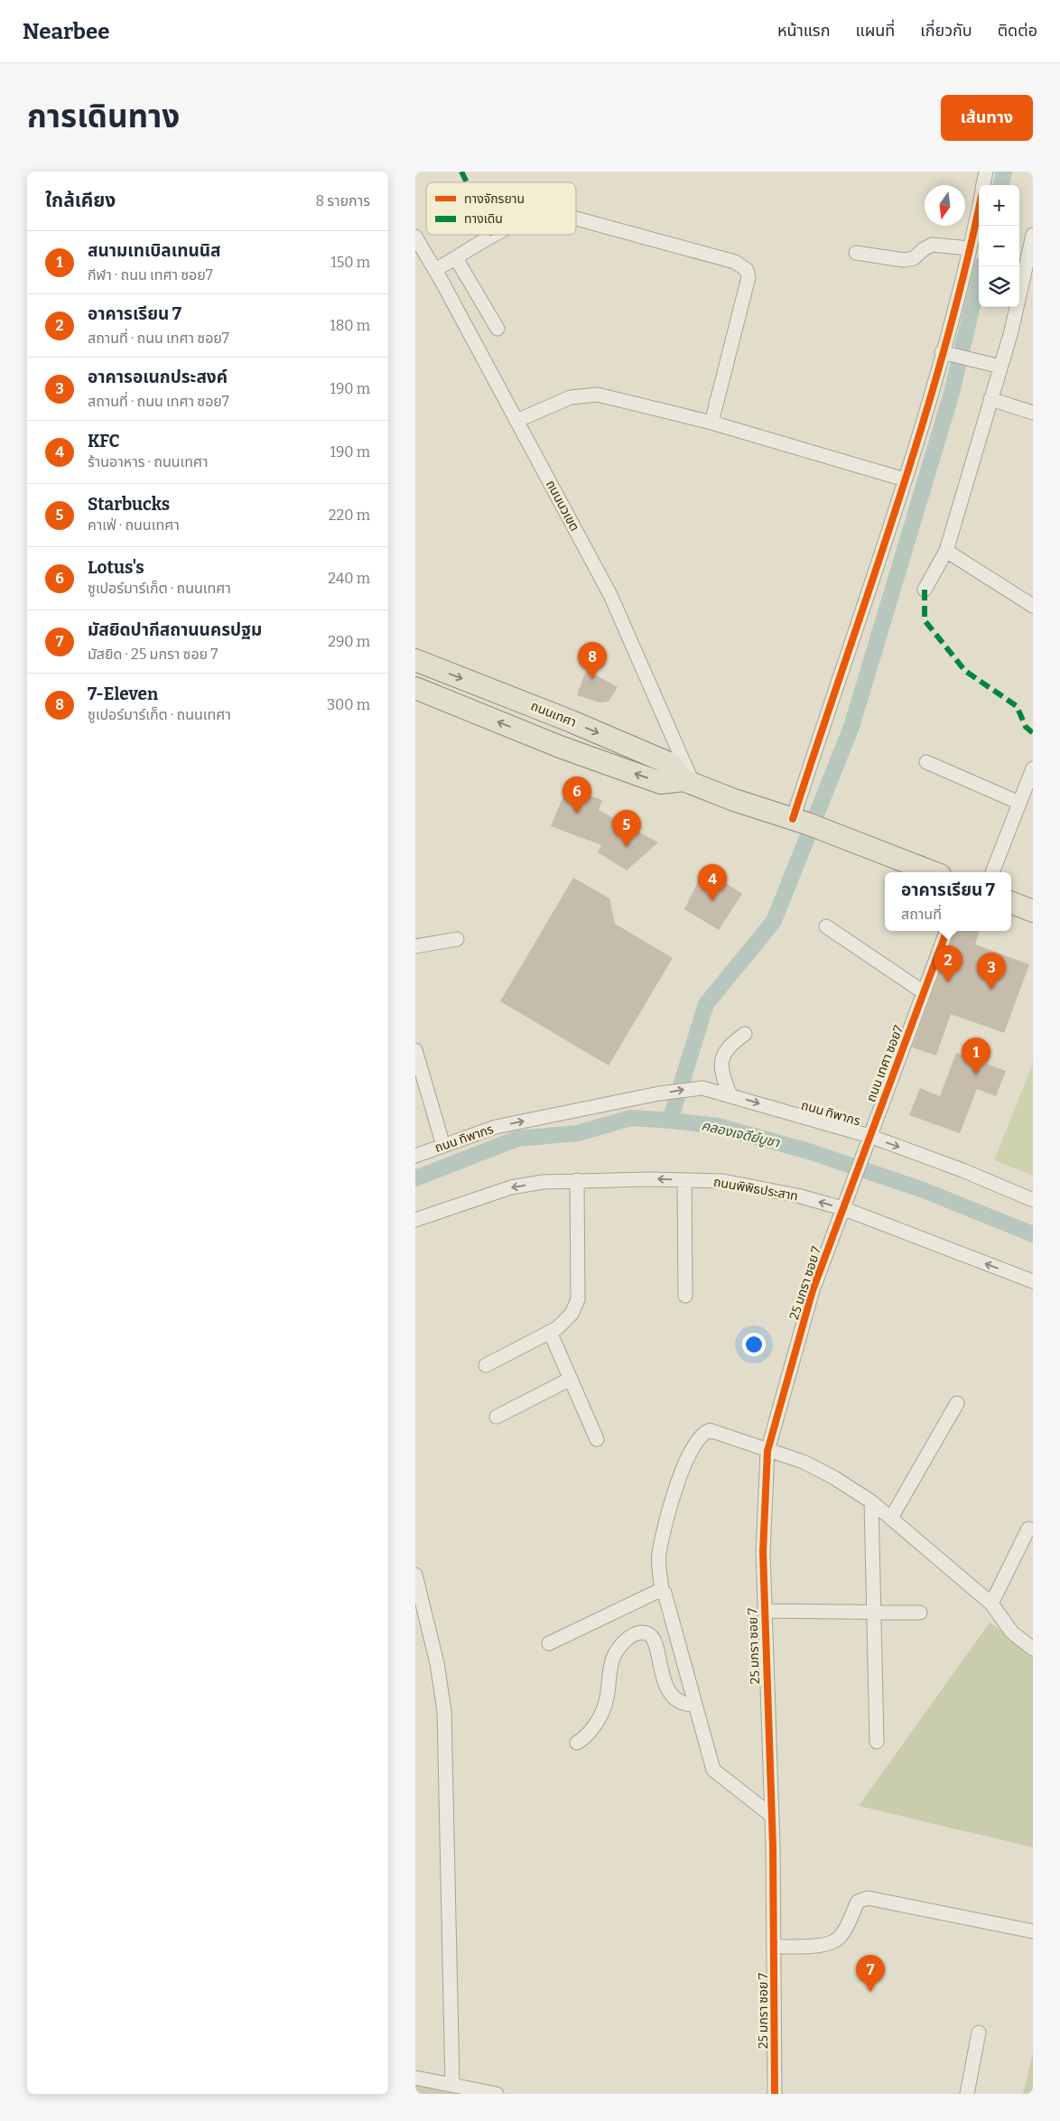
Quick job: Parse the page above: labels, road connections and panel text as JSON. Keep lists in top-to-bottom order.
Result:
{
  "streets": {
    "main road": ["ถนนเทศา"],
    "street": [
      "ถนนนวเขต",
      "ถนน เทศา ซอย7",
      "ถนน ทิพากร",
      "ถนนพิพิธประสาท",
      "25 มกรา ซอย 7"
    ]
  },
  "crossings": [
    ["ถนนนวเขต", "ถนนเทศา"],
    ["ถนน เทศา ซอย7", "ถนน ทิพากร"],
    ["ถนน เทศา ซอย7", "ถนนพิพิธประสาท"],
    ["ถนน เทศา ซอย7", "25 มกรา ซอย 7"],
    ["ถนนพิพิธประสาท", "25 มกรา ซอย 7"]
  ],
  "one_way": ["ถนน ทิพากร", "ถนนพิพิธประสาท"],
  "water": ["คลองเจดีย์บูชา"],
  "legend": ["ทางจักรยาน", "ทางเดิน"],
  "north": "bottom",
  "page": {
    "header": "Nearbee",
    "nav": [
      "หน้าแรก",
      "แผนที่",
      "เกี่ยวกับ",
      "ติดต่อ"
    ],
    "title": "การเดินทาง",
    "buttons": "เส้นทาง",
    "heading": ["ใกล้เคียง", "8 รายการ"],
    "map_buttons": ["+", "−"],
    "list": [
      {
        "mark": "1",
        "name": "สนามเทเบิลเทนนิส",
        "note": "กีฬา · ถนน เทศา ซอย7",
        "value": "150 m"
      },
      {
        "mark": "2",
        "name": "อาคารเรียน 7",
        "note": "สถานที่ · ถนน เทศา ซอย7",
        "value": "180 m"
      },
      {
        "mark": "3",
        "name": "อาคารอเนกประสงค์",
        "note": "สถานที่ · ถนน เทศา ซอย7",
        "value": "190 m"
      },
      {
        "mark": "4",
        "name": "KFC",
        "note": "ร้านอาหาร · ถนนเทศา",
        "value": "190 m"
      },
      {
        "mark": "5",
        "name": "Starbucks",
        "note": "คาเฟ่ · ถนนเทศา",
        "value": "220 m"
      },
      {
        "mark": "6",
        "name": "Lotus's",
        "note": "ซูเปอร์มาร์เก็ต · ถนนเทศา",
        "value": "240 m"
      },
      {
        "mark": "7",
        "name": "มัสยิดปากีสถานนครปฐม",
        "note": "มัสยิด · 25 มกรา ซอย 7",
        "value": "290 m"
      },
      {
        "mark": "8",
        "name": "7-Eleven",
        "note": "ซูเปอร์มาร์เก็ต · ถนนเทศา",
        "value": "300 m"
      }
    ],
    "pins": [
      "8",
      "6",
      "5",
      "4",
      "2",
      "3",
      "1",
      "7"
    ],
    "popup": ["อาคารเรียน 7", "สถานที่"]
  }
}
